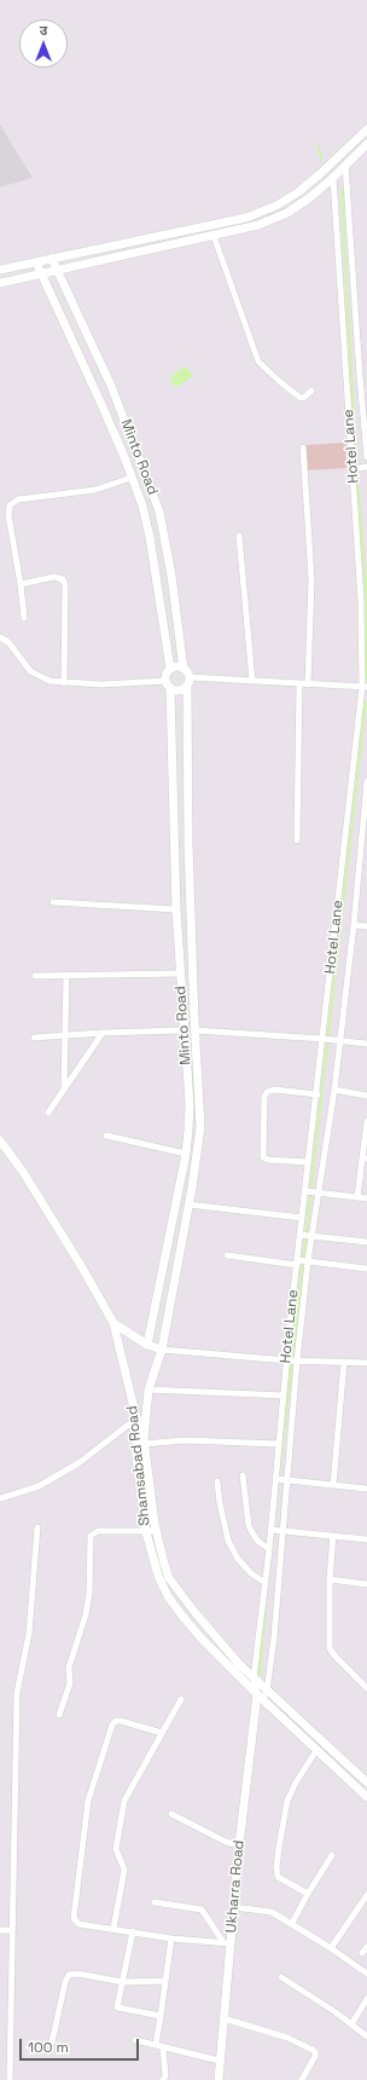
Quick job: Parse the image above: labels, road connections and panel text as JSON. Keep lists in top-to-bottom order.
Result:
{
  "streets": {
    "street": [
      "Hotel Lane",
      "Minto Road",
      "Shamsabad Road",
      "Ukharra Road"
    ]
  },
  "crossings": [
    ["Hotel Lane", "Shamsabad Road"],
    ["Minto Road", "Shamsabad Road"],
    ["Shamsabad Road", "Ukharra Road"]
  ],
  "scale_bar": "100 m",
  "north": "top"
}
